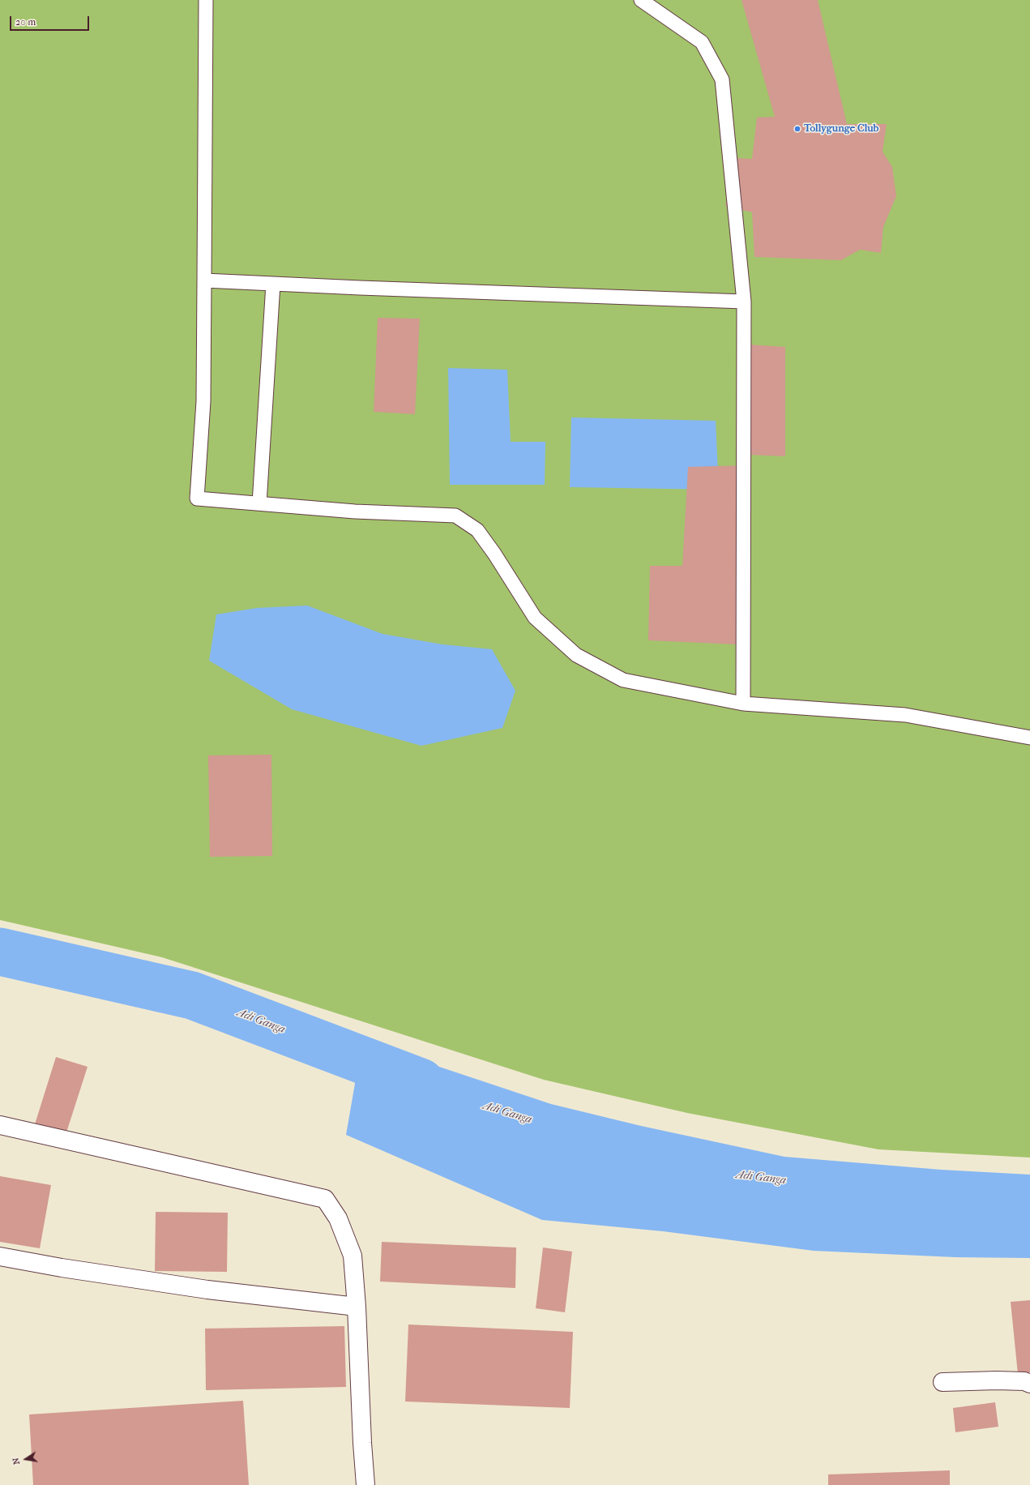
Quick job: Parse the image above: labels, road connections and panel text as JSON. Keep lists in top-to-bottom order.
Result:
{
  "water": ["Adi Ganga"],
  "places": ["Tollygunge Club"],
  "scale_bar": "20 m",
  "north": "left"
}
